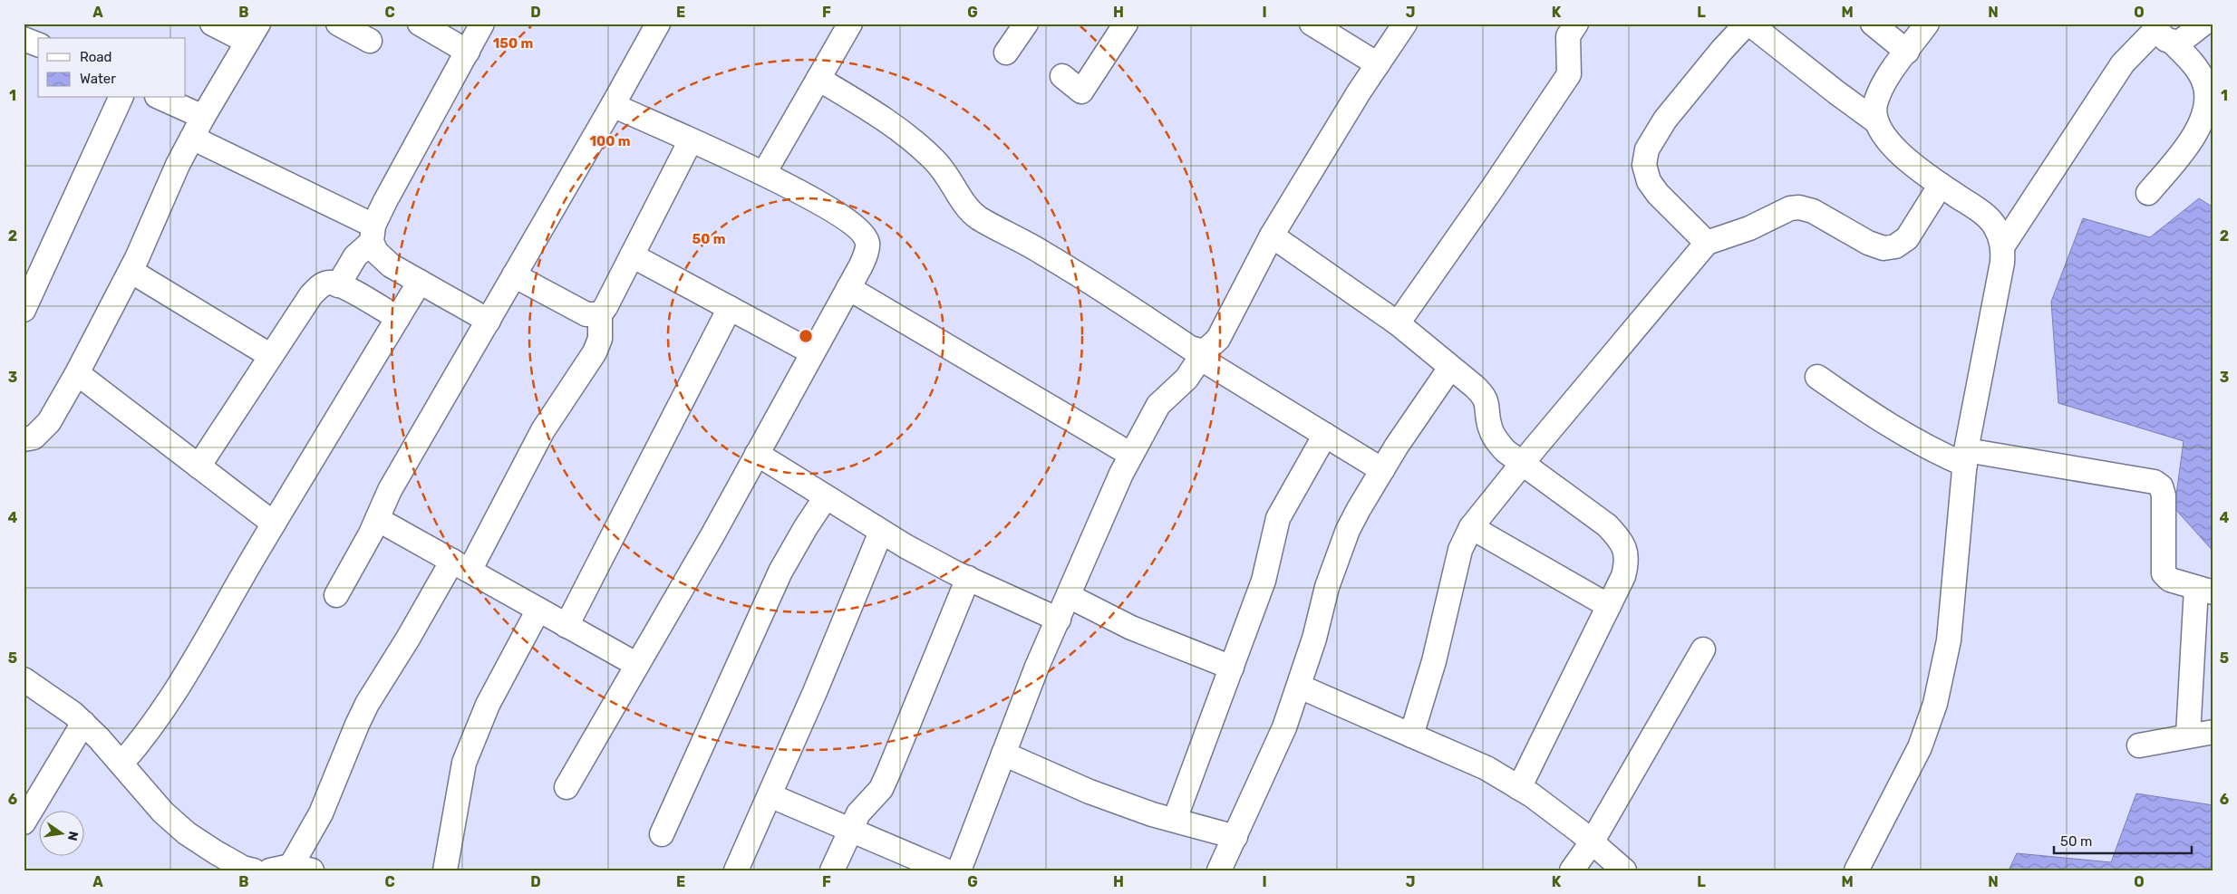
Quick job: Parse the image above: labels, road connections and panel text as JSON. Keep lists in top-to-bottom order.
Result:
{
  "legend": ["Road", "Water"],
  "scale_bar": "50 m",
  "north": "right",
  "grid": {
    "columns": [
      "A",
      "B",
      "C",
      "D",
      "E",
      "F",
      "G",
      "H",
      "I",
      "J",
      "K",
      "L",
      "M",
      "N",
      "O"
    ],
    "rows": [
      "1",
      "2",
      "3",
      "4",
      "5",
      "6"
    ]
  },
  "rings": ["150 m", "100 m", "50 m"]
}
